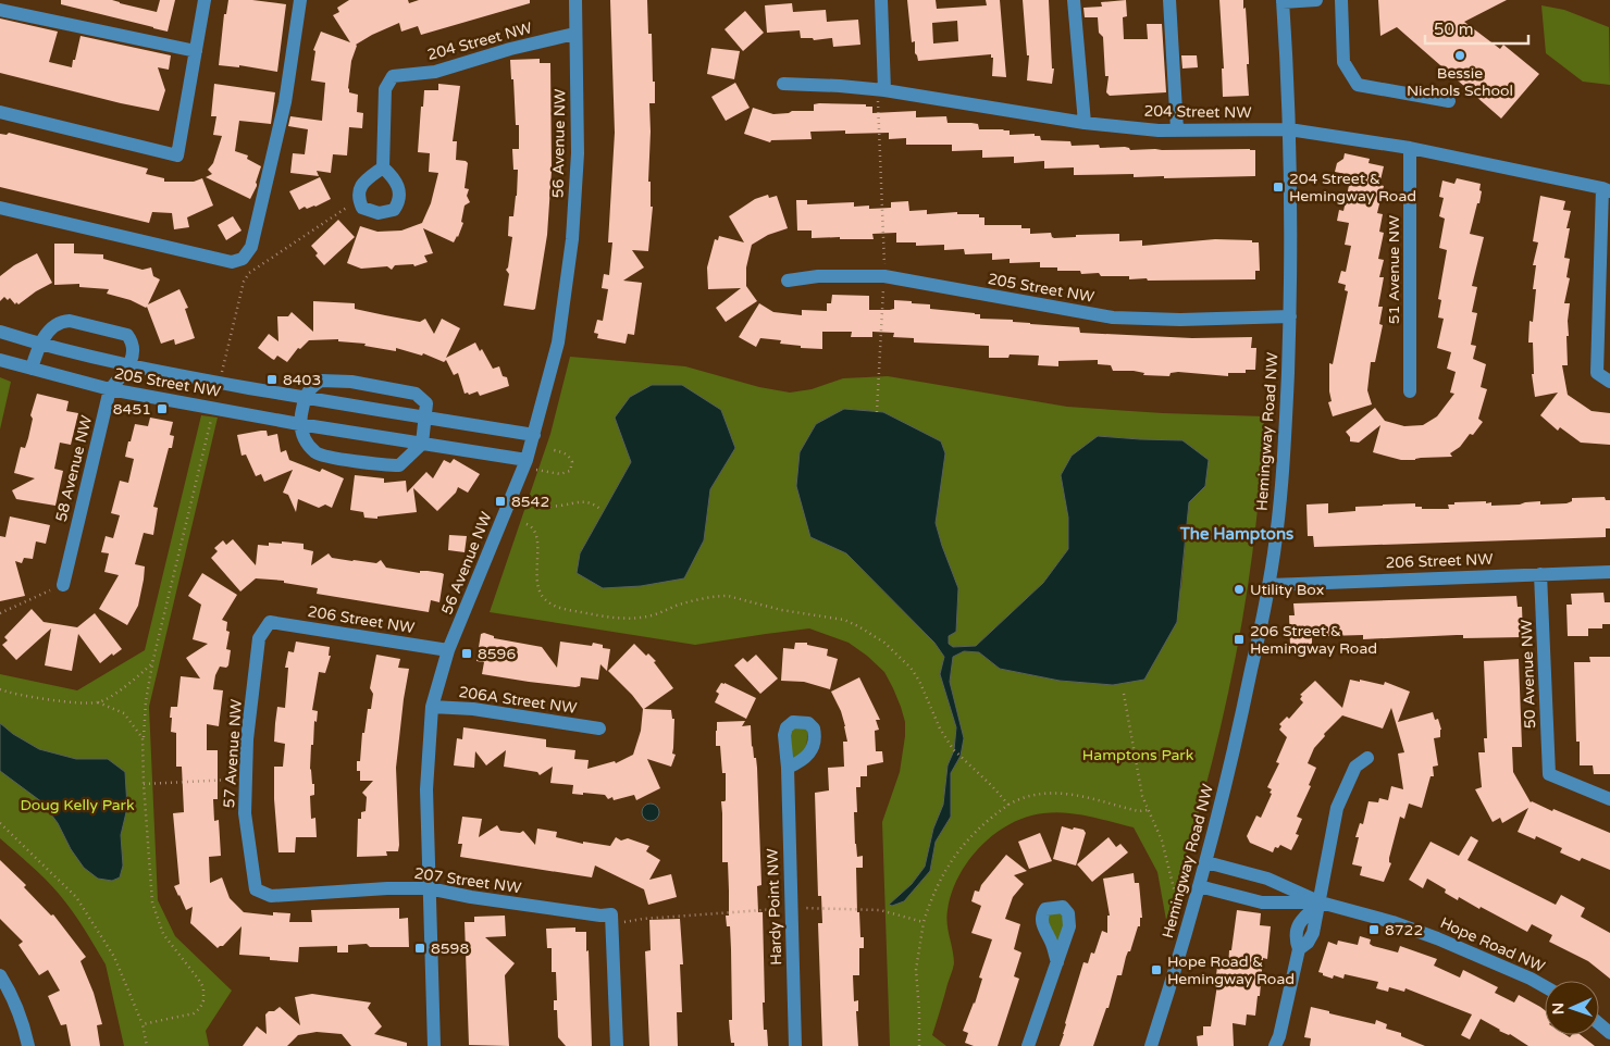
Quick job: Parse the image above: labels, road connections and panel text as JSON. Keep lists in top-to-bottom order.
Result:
{
  "streets": {
    "street": [
      "204 Street NW",
      "56 Avenue NW",
      "51 Avenue NW",
      "205 Street NW",
      "Hemingway Road NW",
      "58 Avenue NW",
      "206 Street NW",
      "50 Avenue NW",
      "206A Street NW",
      "57 Avenue NW",
      "207 Street NW",
      "Hardy Point NW",
      "Hope Road NW"
    ]
  },
  "crossings": [
    ["204 Street NW", "56 Avenue NW"],
    ["204 Street NW", "51 Avenue NW"],
    ["204 Street NW", "Hemingway Road NW"],
    ["56 Avenue NW", "205 Street NW"],
    ["56 Avenue NW", "206 Street NW"],
    ["56 Avenue NW", "206A Street NW"],
    ["56 Avenue NW", "207 Street NW"],
    ["205 Street NW", "Hemingway Road NW"],
    ["205 Street NW", "58 Avenue NW"],
    ["Hemingway Road NW", "206 Street NW"],
    ["Hemingway Road NW", "Hope Road NW"],
    ["206 Street NW", "50 Avenue NW"],
    ["206 Street NW", "57 Avenue NW"],
    ["57 Avenue NW", "207 Street NW"]
  ],
  "districts": ["The Hamptons"],
  "parks": ["Hamptons Park", "Doug Kelly Park"],
  "places": {
    "other": ["Bessie Nichols School", "Utility Box"],
    "transit": [
      "204 Street & Hemingway Road",
      "8403",
      "8451",
      "8542",
      "206 Street & Hemingway Road",
      "8596",
      "8722",
      "8598",
      "Hope Road & Hemingway Road"
    ]
  },
  "scale_bar": "50 m",
  "north": "left"
}
